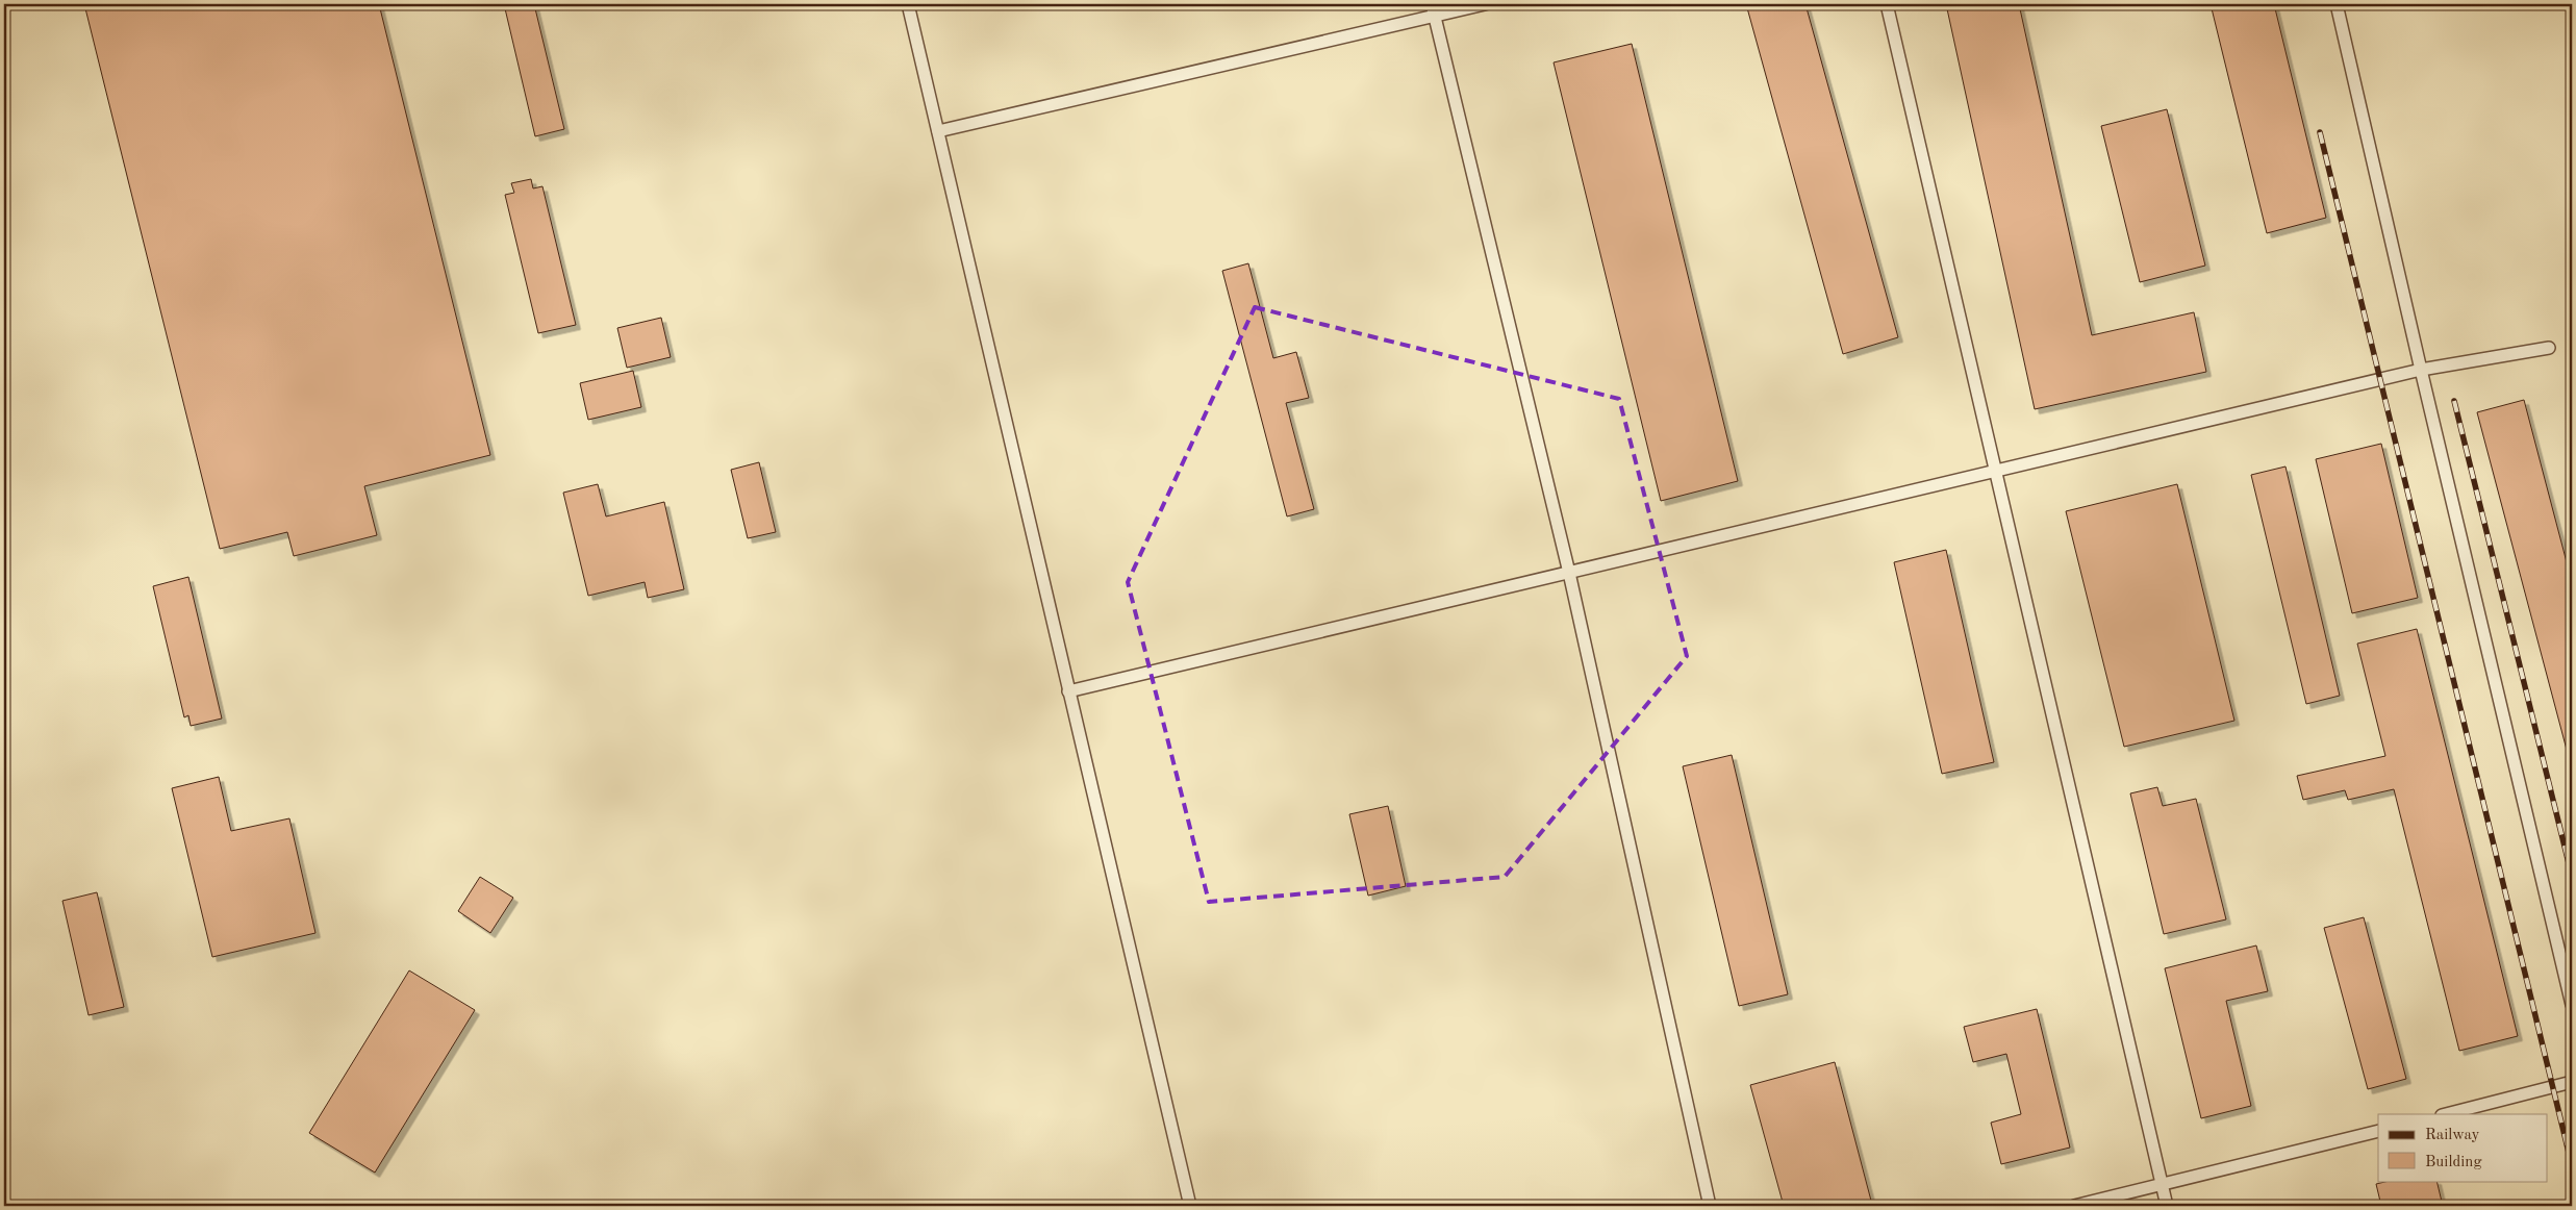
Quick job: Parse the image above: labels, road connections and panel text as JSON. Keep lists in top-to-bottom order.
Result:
{
  "legend": ["Railway", "Building"]
}
